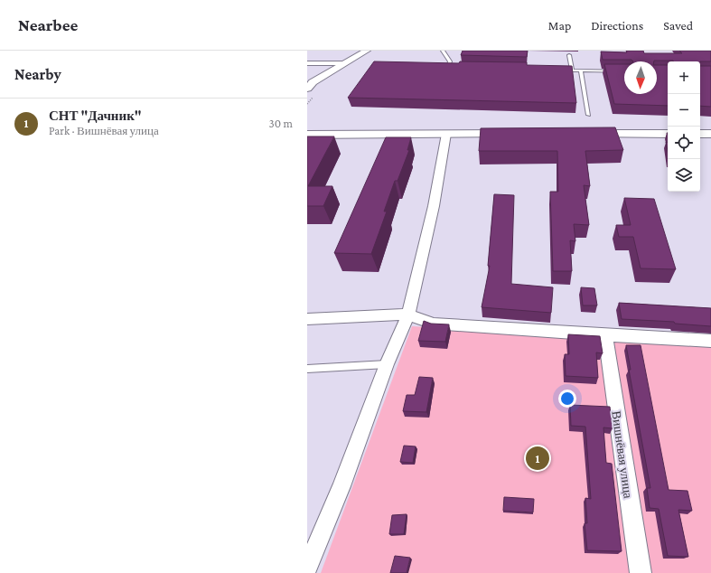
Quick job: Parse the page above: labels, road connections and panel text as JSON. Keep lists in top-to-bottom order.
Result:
{
  "streets": {
    "street": ["Вишнёвая улица"]
  },
  "north": "bottom",
  "page": {
    "header": "Nearbee",
    "nav": ["Map", "Directions", "Saved"],
    "heading": "Nearby",
    "map_buttons": ["+", "−"],
    "list": [
      {
        "mark": "1",
        "name": "СНТ \"Дачник\"",
        "note": "Park · Вишнёвая улица",
        "value": "30 m"
      }
    ],
    "pins": "1"
  }
}
